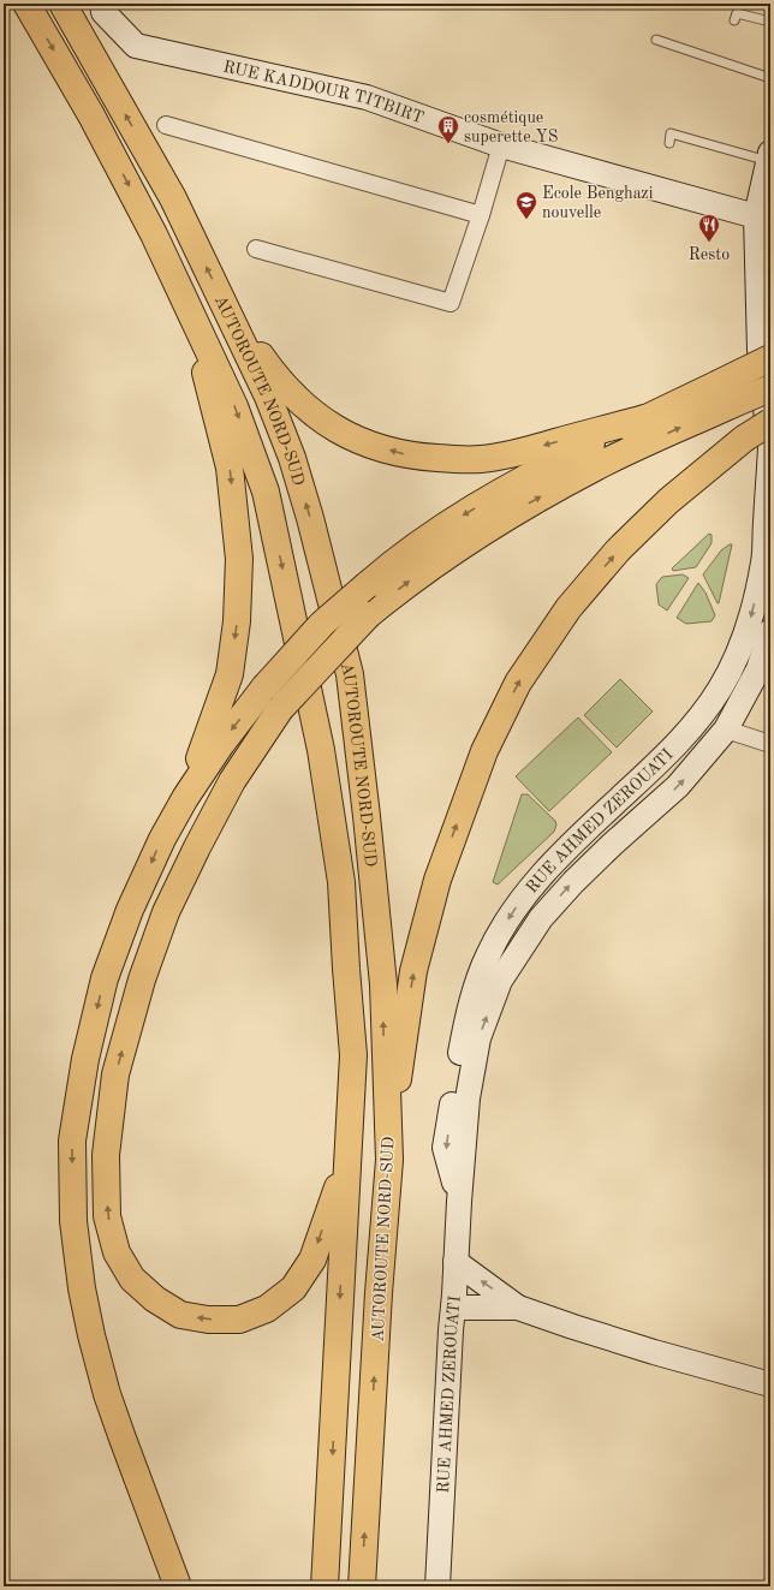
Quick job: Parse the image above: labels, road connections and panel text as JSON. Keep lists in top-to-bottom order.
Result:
{
  "streets": {
    "highway": ["AUTOROUTE NORD-SUD"],
    "main road": ["RUE KADDOUR TITBIRT", "RUE AHMED ZEROUATI"]
  },
  "places": {
    "building": ["cosmétique superette YS"],
    "school or university": ["Ecole Benghazi nouvelle"],
    "restaurant": ["Resto"]
  }
}
